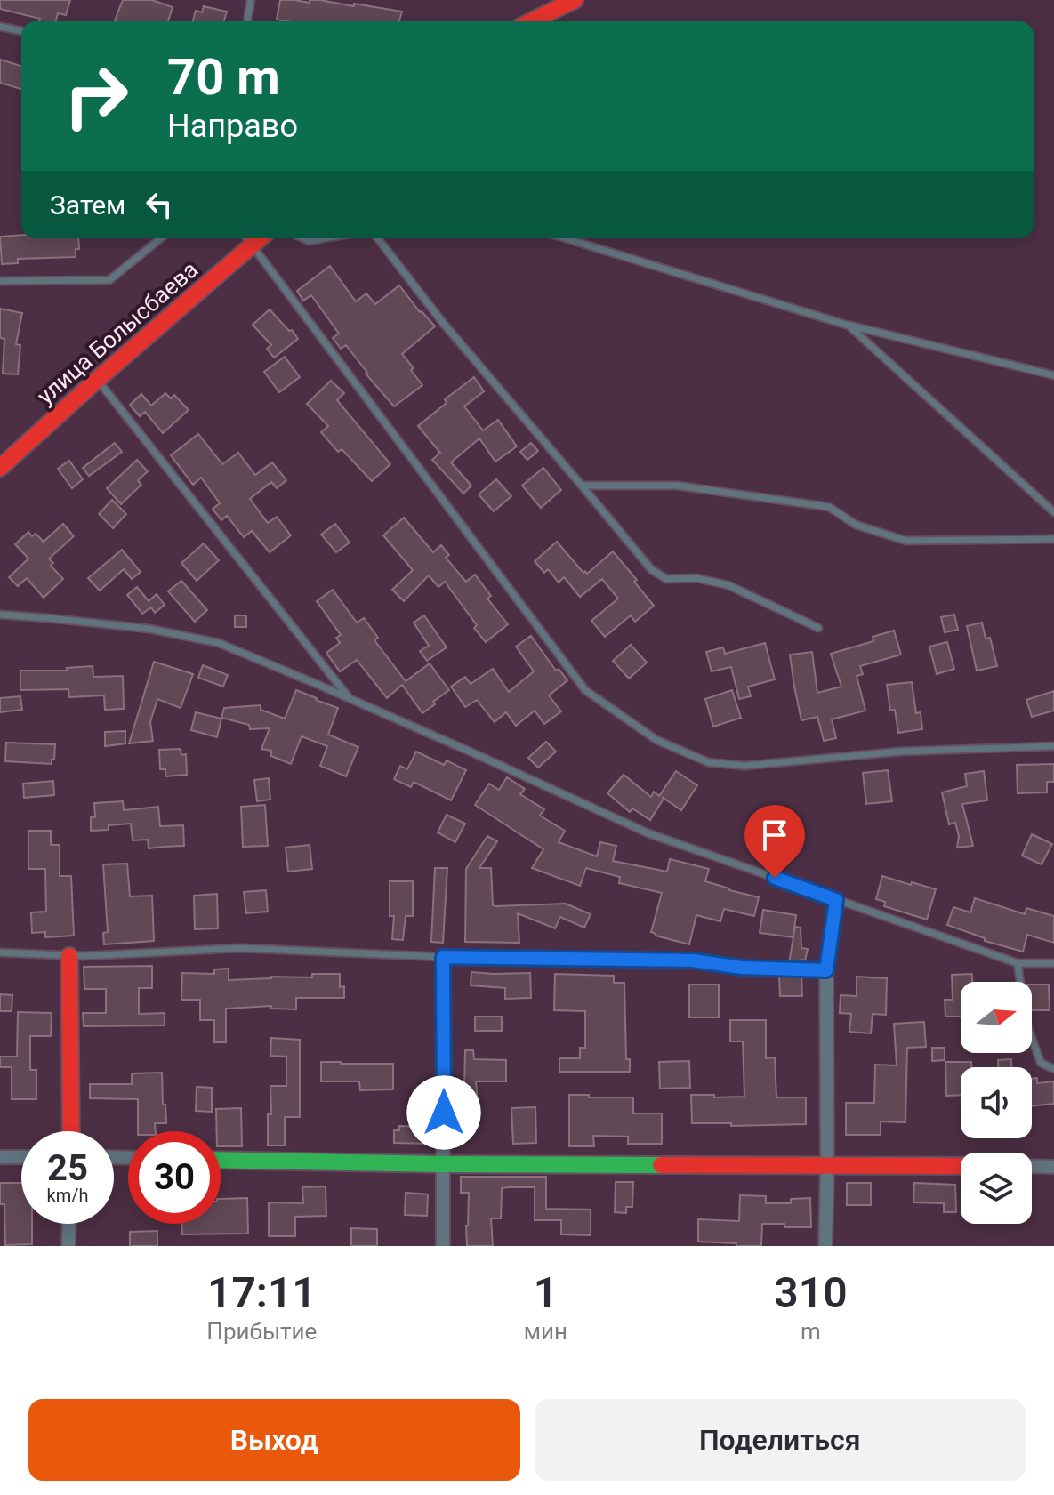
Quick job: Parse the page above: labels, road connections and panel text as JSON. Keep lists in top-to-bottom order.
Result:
{
  "streets": {
    "street": ["улица Болысбаева"]
  },
  "north": "right",
  "page": {
    "turn": ["70 m", "Направо"],
    "then": "Затем",
    "speed": "25 km/h",
    "limit": "30",
    "eta": [
      "17:11",
      "Прибытие",
      "1",
      "мин",
      "310",
      "m"
    ],
    "buttons": ["Выход", "Поделиться"]
  }
}
